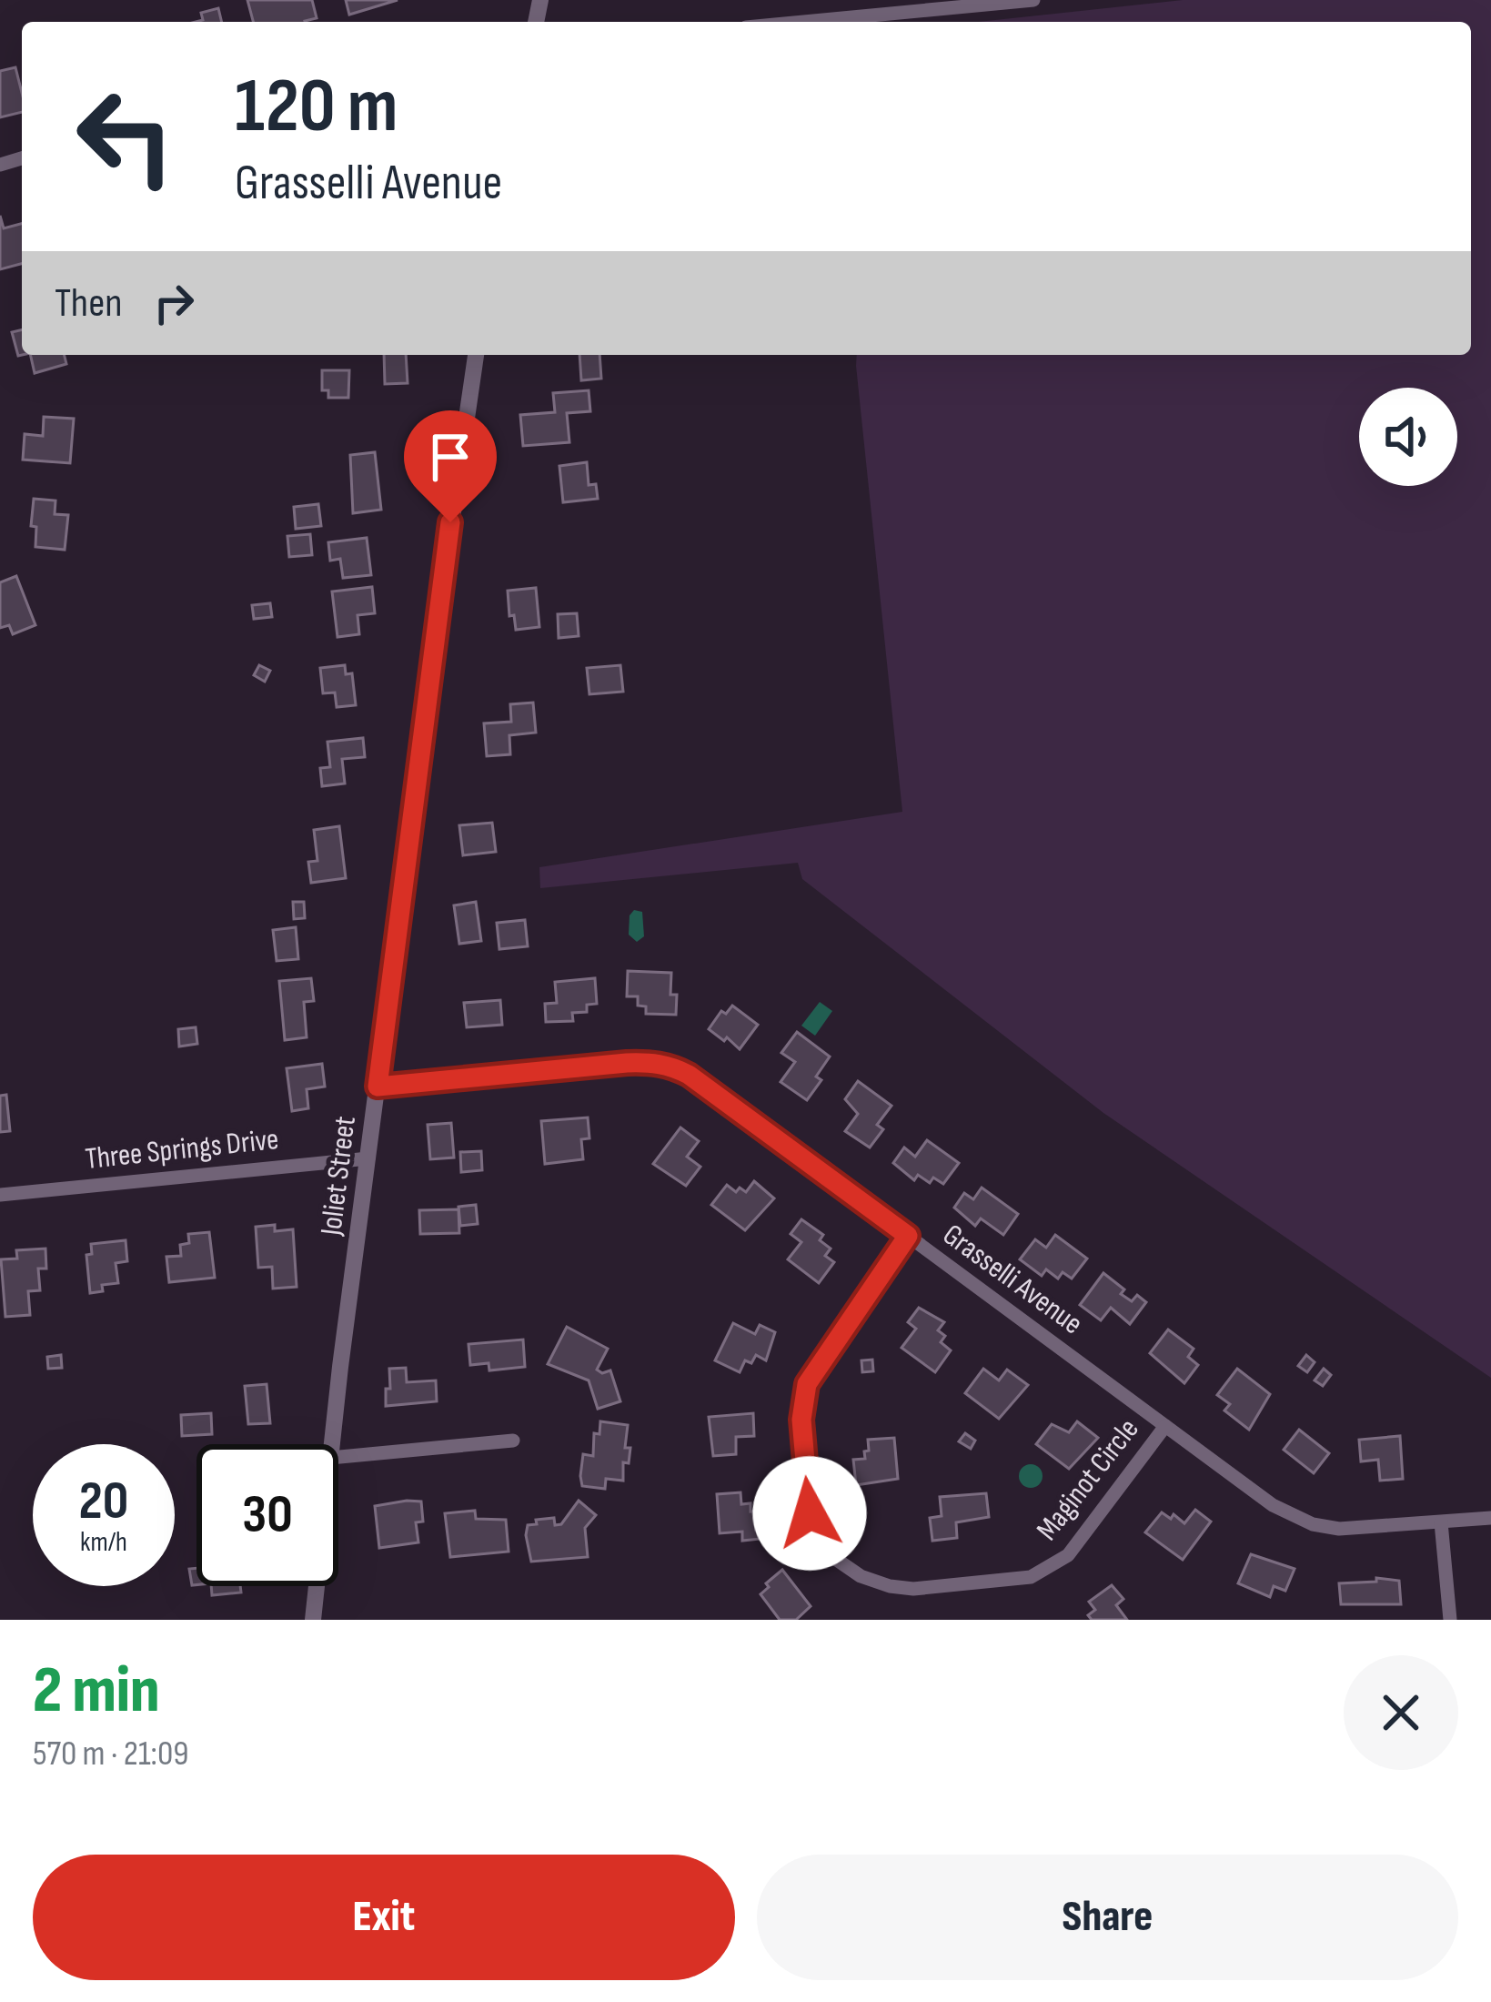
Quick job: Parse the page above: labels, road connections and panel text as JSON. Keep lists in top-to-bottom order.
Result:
{
  "streets": {
    "street": [
      "Three Springs Drive",
      "Joliet Street",
      "Grasselli Avenue",
      "Maginot Circle"
    ]
  },
  "crossings": [
    ["Three Springs Drive", "Joliet Street"],
    ["Joliet Street", "Grasselli Avenue"],
    ["Grasselli Avenue", "Maginot Circle"]
  ],
  "page": {
    "turn": ["120 m", "Grasselli Avenue"],
    "then": "Then",
    "speed": "20 km/h",
    "limit": "30",
    "heading": ["2 min", "570 m · 21:09"],
    "buttons": ["Exit", "Share"]
  }
}
